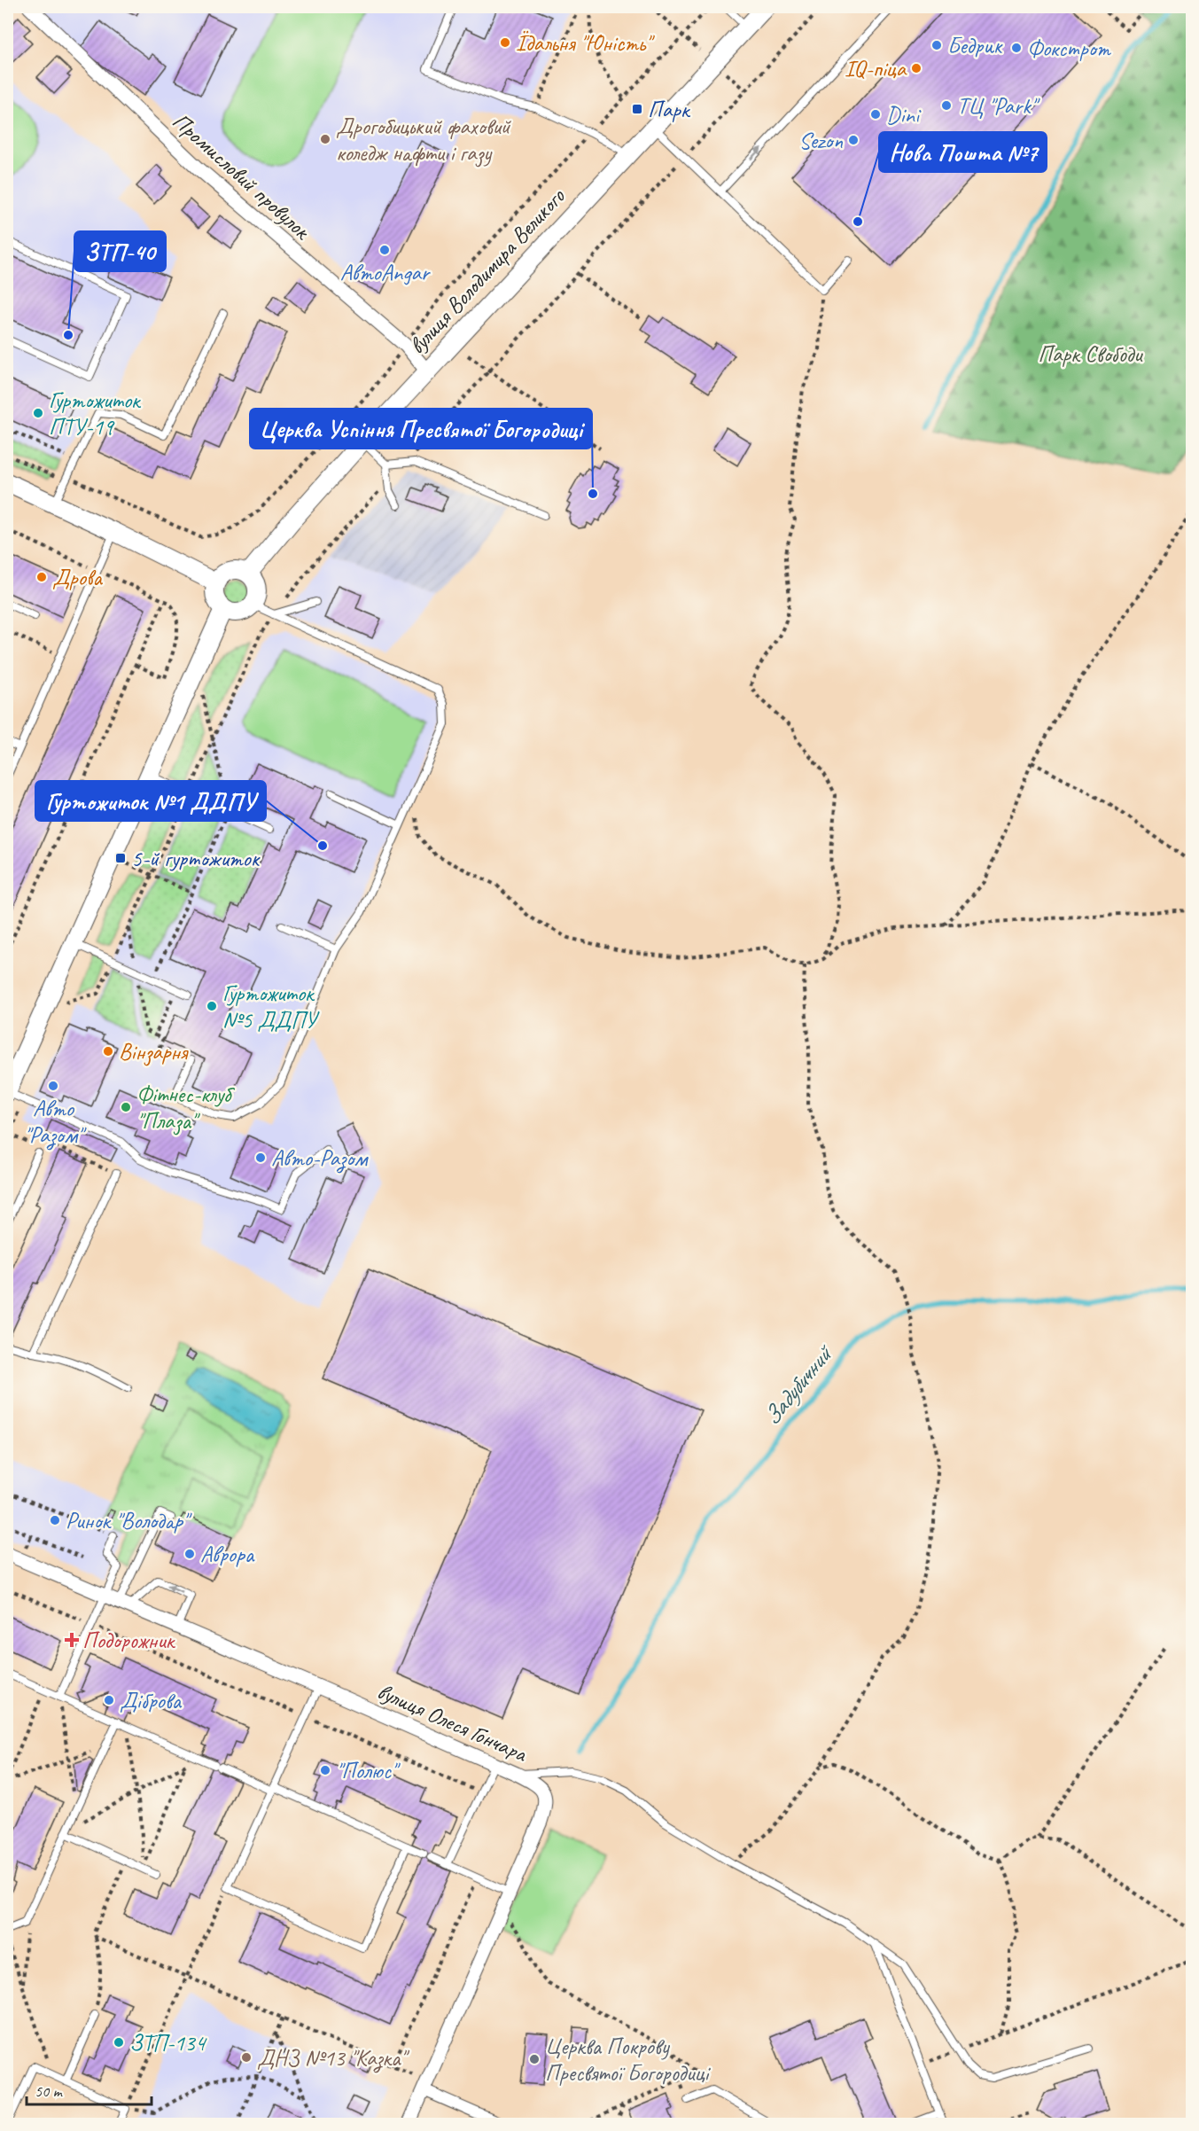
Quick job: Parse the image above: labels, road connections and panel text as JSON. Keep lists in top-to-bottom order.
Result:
{
  "streets": {
    "street": ["Промисловий провулок", "вулиця Володимира Великого", "вулиця Олеся Гончара"]
  },
  "crossings": [
    ["Промисловий провулок", "вулиця Володимира Великого"]
  ],
  "water": ["Задубичний"],
  "parks": ["Парк Свободи"],
  "places": {
    "other": [
      "Їдальня \"Юність\"",
      "Бедрик",
      "Фокстрот",
      "IQ-піца",
      "ТЦ \"Park\"",
      "Dini",
      "Дрогобицький фаховий коледж нафти і газу",
      "Sezon",
      "Нова Пошта №7",
      "АвтоAngar",
      "ЗТП-40",
      "Гуртожиток ПТУ-19",
      "Церква Успіння Пресвятої Богородиці",
      "Дрова",
      "Гуртожиток №1 ДДПУ",
      "Гуртожиток №5 ДДПУ",
      "Вінзарня",
      "Авто \"Разом\"",
      "Фітнес-клуб \"Плаза\"",
      "Авто-Разом",
      "Ринок \"Володар\"",
      "Аврора",
      "Діброва",
      "\"Полюс\"",
      "ЗТП-134",
      "ДНЗ №13 \"Казка\"",
      "Церква Покрову Пресвятої Богородиці"
    ],
    "transit": ["Парк", "5-й гуртожиток"],
    "health": ["Подорожник"]
  },
  "scale_bar": "50 m"
}
